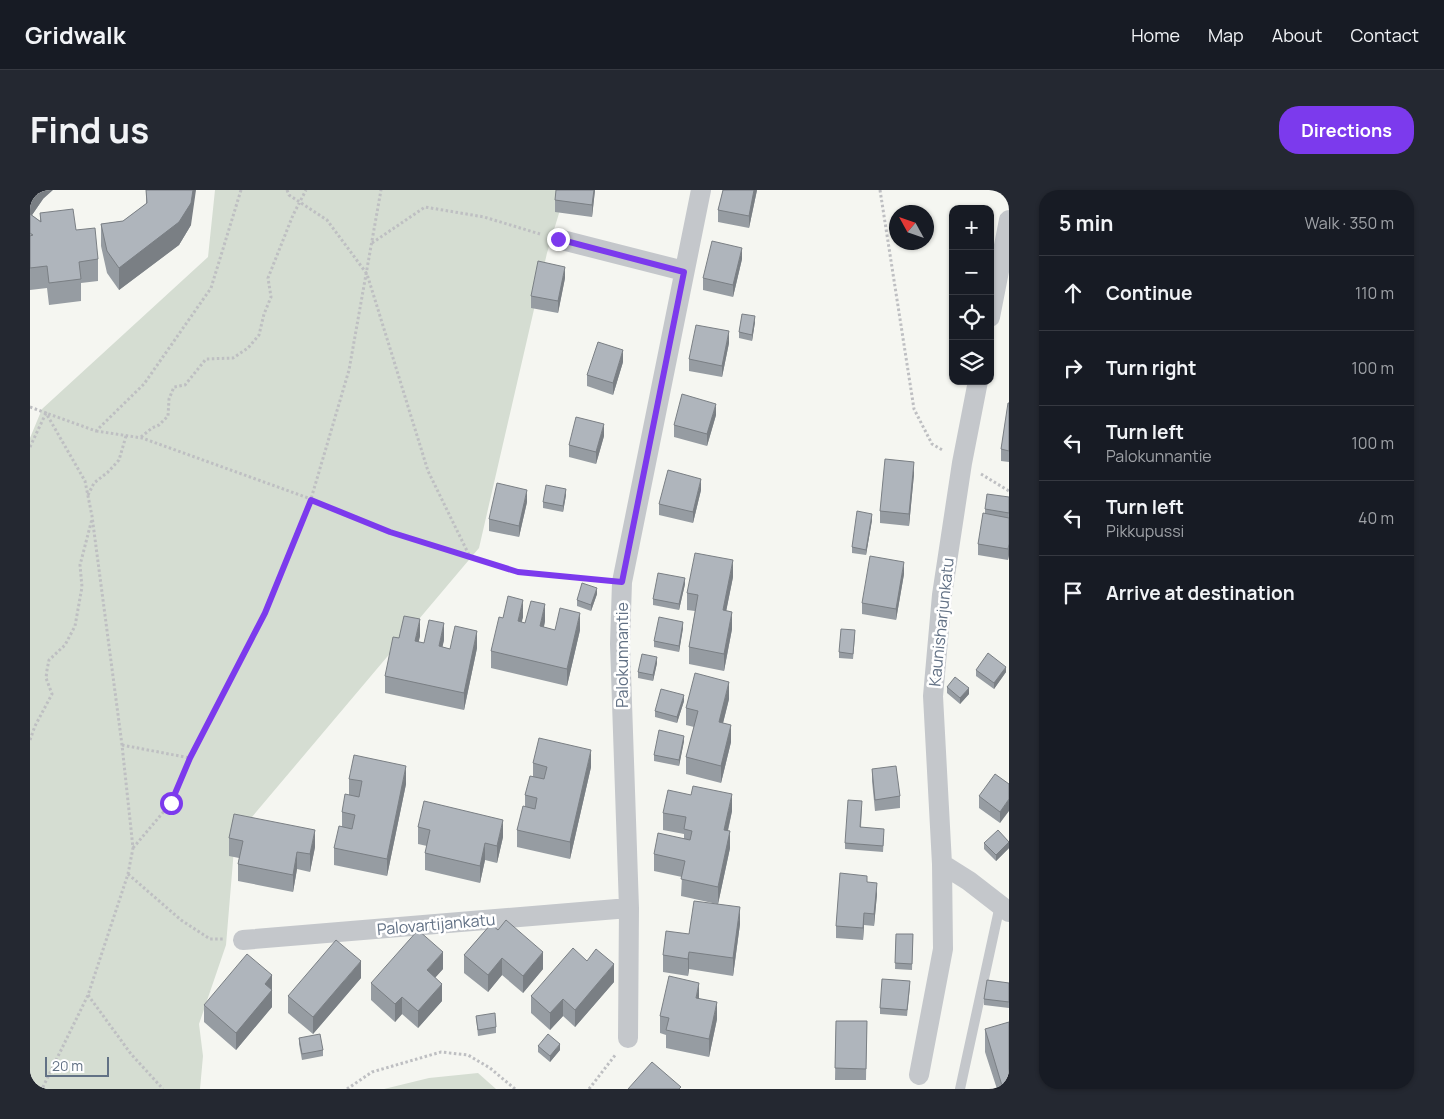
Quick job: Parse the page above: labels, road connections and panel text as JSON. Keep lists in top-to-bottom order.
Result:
{
  "streets": {
    "street": ["Kaunisharjunkatu", "Palokunnantie", "Palovartijankatu"]
  },
  "crossings": [
    ["Palokunnantie", "Palovartijankatu"]
  ],
  "scale_bar": "20 m",
  "north": "top left",
  "page": {
    "header": "Gridwalk",
    "nav": [
      "Home",
      "Map",
      "About",
      "Contact"
    ],
    "title": "Find us",
    "buttons": "Directions",
    "heading": ["5 min", "Walk · 350 m"],
    "map_buttons": ["+", "−"],
    "list": [
      ["Continue", "110 m"],
      ["Turn right", "100 m"],
      ["Turn left", "Palokunnantie", "100 m"],
      ["Turn left", "Pikkupussi", "40 m"],
      "Arrive at destination"
    ],
    "scale": "20 m"
  }
}
